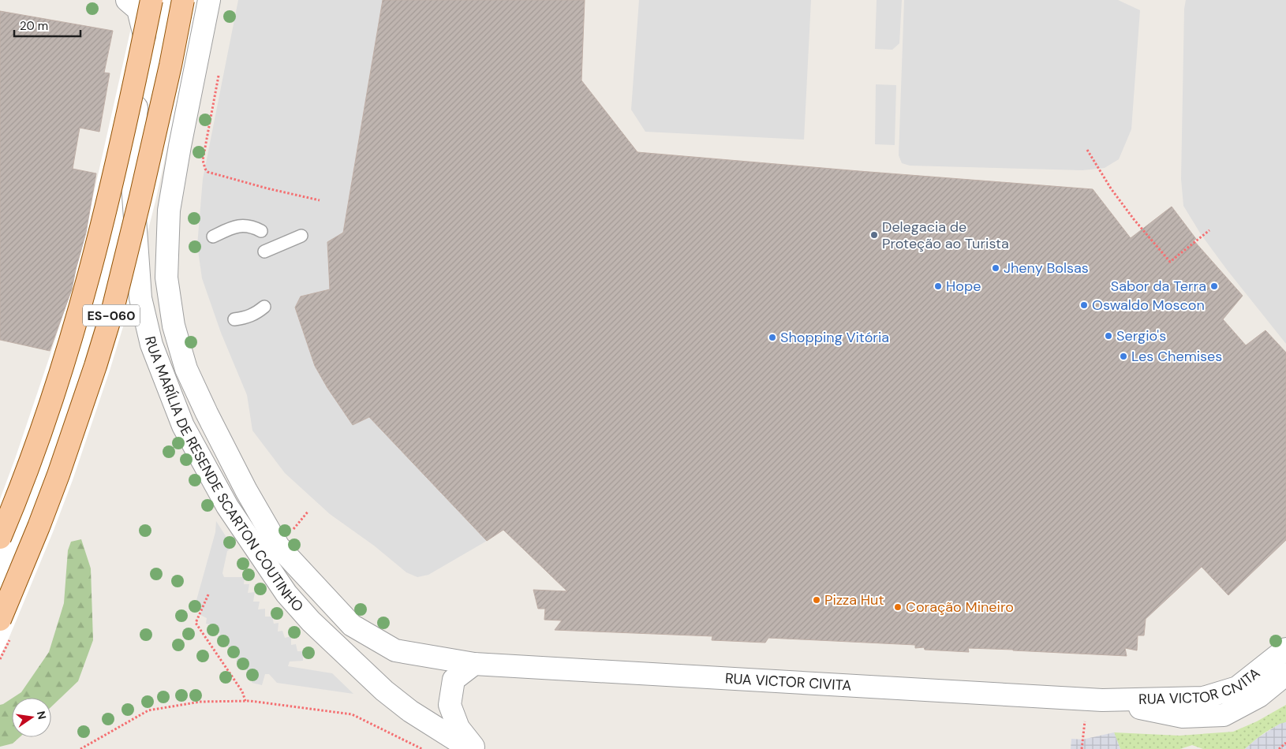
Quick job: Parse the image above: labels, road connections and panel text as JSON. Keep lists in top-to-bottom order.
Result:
{
  "streets": {
    "main road": ["ES-060"],
    "street": ["RUA MARÍLIA DE RESENDE SCARTON COUTINHO", "RUA VICTOR CIVITA"]
  },
  "crossings": [
    ["RUA MARÍLIA DE RESENDE SCARTON COUTINHO", "RUA VICTOR CIVITA"]
  ],
  "places": [
    "Delegacia de Proteção ao Turista",
    "Jheny Bolsas",
    "Hope",
    "Sabor da Terra",
    "Oswaldo Moscon",
    "Sergio's",
    "Shopping Vitória",
    "Les Chemises",
    "Pizza Hut",
    "Coração Mineiro"
  ],
  "scale_bar": "20 m",
  "north": "right"
}
